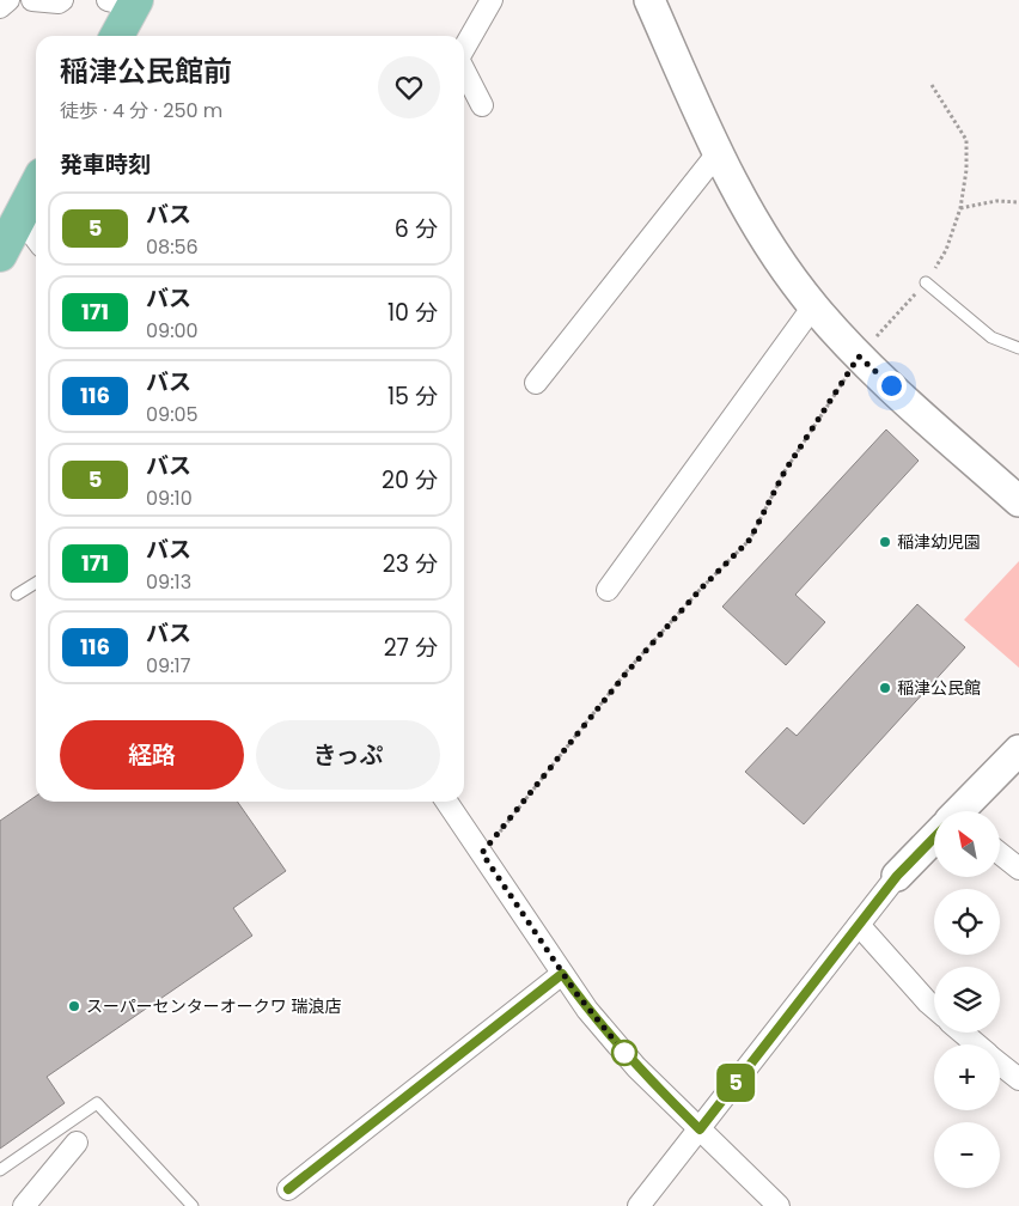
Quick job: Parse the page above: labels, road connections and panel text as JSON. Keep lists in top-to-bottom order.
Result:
{
  "places": ["稲津幼児園", "稲津公民館", "スーパーセンターオークワ 瑞浪店"],
  "lines": ["bus line 5"],
  "north": "top left",
  "page": {
    "on_map": "5",
    "heading": [
      ["稲津公民館前", "徒歩 · 4 分 · 250 m"],
      "発車時刻"
    ],
    "list": [
      {
        "mark": "5",
        "name": "バス",
        "note": "08:56",
        "value": "6 分"
      },
      {
        "mark": "171",
        "name": "バス",
        "note": "09:00",
        "value": "10 分"
      },
      {
        "mark": "116",
        "name": "バス",
        "note": "09:05",
        "value": "15 分"
      },
      {
        "mark": "5",
        "name": "バス",
        "note": "09:10",
        "value": "20 分"
      },
      {
        "mark": "171",
        "name": "バス",
        "note": "09:13",
        "value": "23 分"
      },
      {
        "mark": "116",
        "name": "バス",
        "note": "09:17",
        "value": "27 分"
      }
    ],
    "buttons": ["経路", "きっぷ"],
    "map_buttons": ["+", "−"]
  }
}
